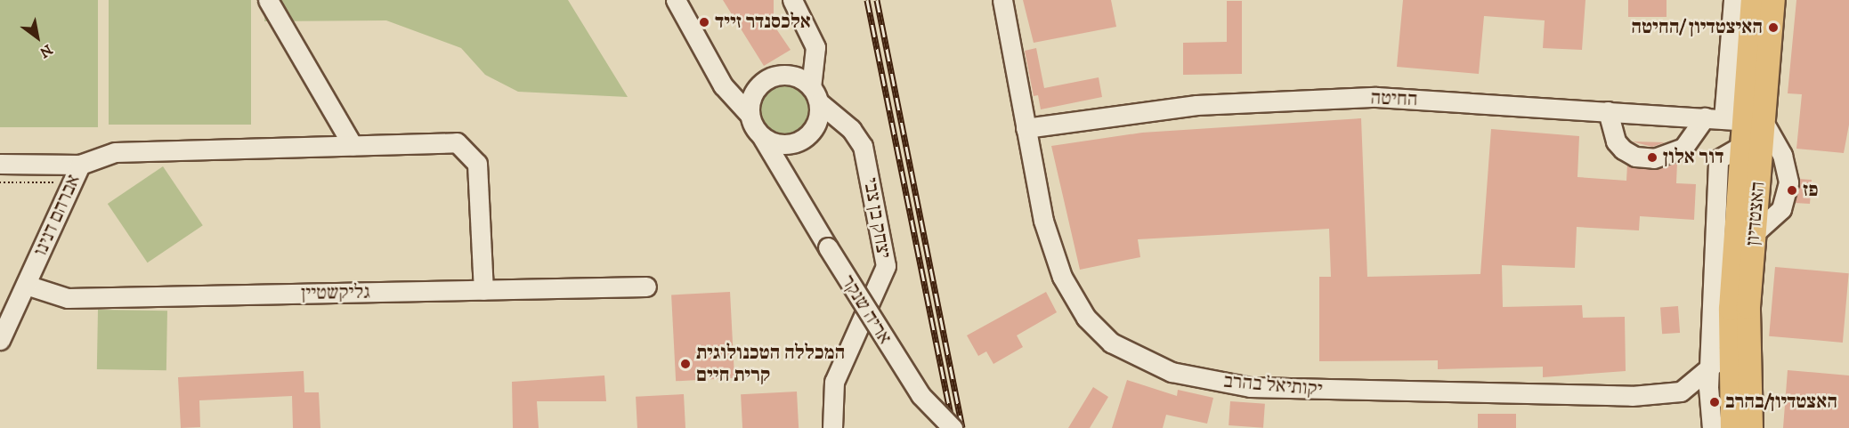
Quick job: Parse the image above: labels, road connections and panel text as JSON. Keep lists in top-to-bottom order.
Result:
{
  "streets": {
    "main road": ["האצטדיון"],
    "street": [
      "החיטה",
      "אברהם דנינו",
      "יצחק בן צבי",
      "גליקשטיין",
      "אריה שנקר",
      "יקותיאל בהרב"
    ]
  },
  "crossings": [
    ["החיטה", "האצטדיון"],
    ["החיטה", "יקותיאל בהרב"],
    ["אברהם דנינו", "גליקשטיין"],
    ["יצחק בן צבי", "אריה שנקר"]
  ],
  "places": [
    "אלכסנדר זייד",
    "האיצטדיון /החיטה",
    "דור אלון",
    "פז",
    "המכללה הטכנולוגית קרית חיים",
    "האצטדיון/בהרב"
  ],
  "north": "bottom right"
}
